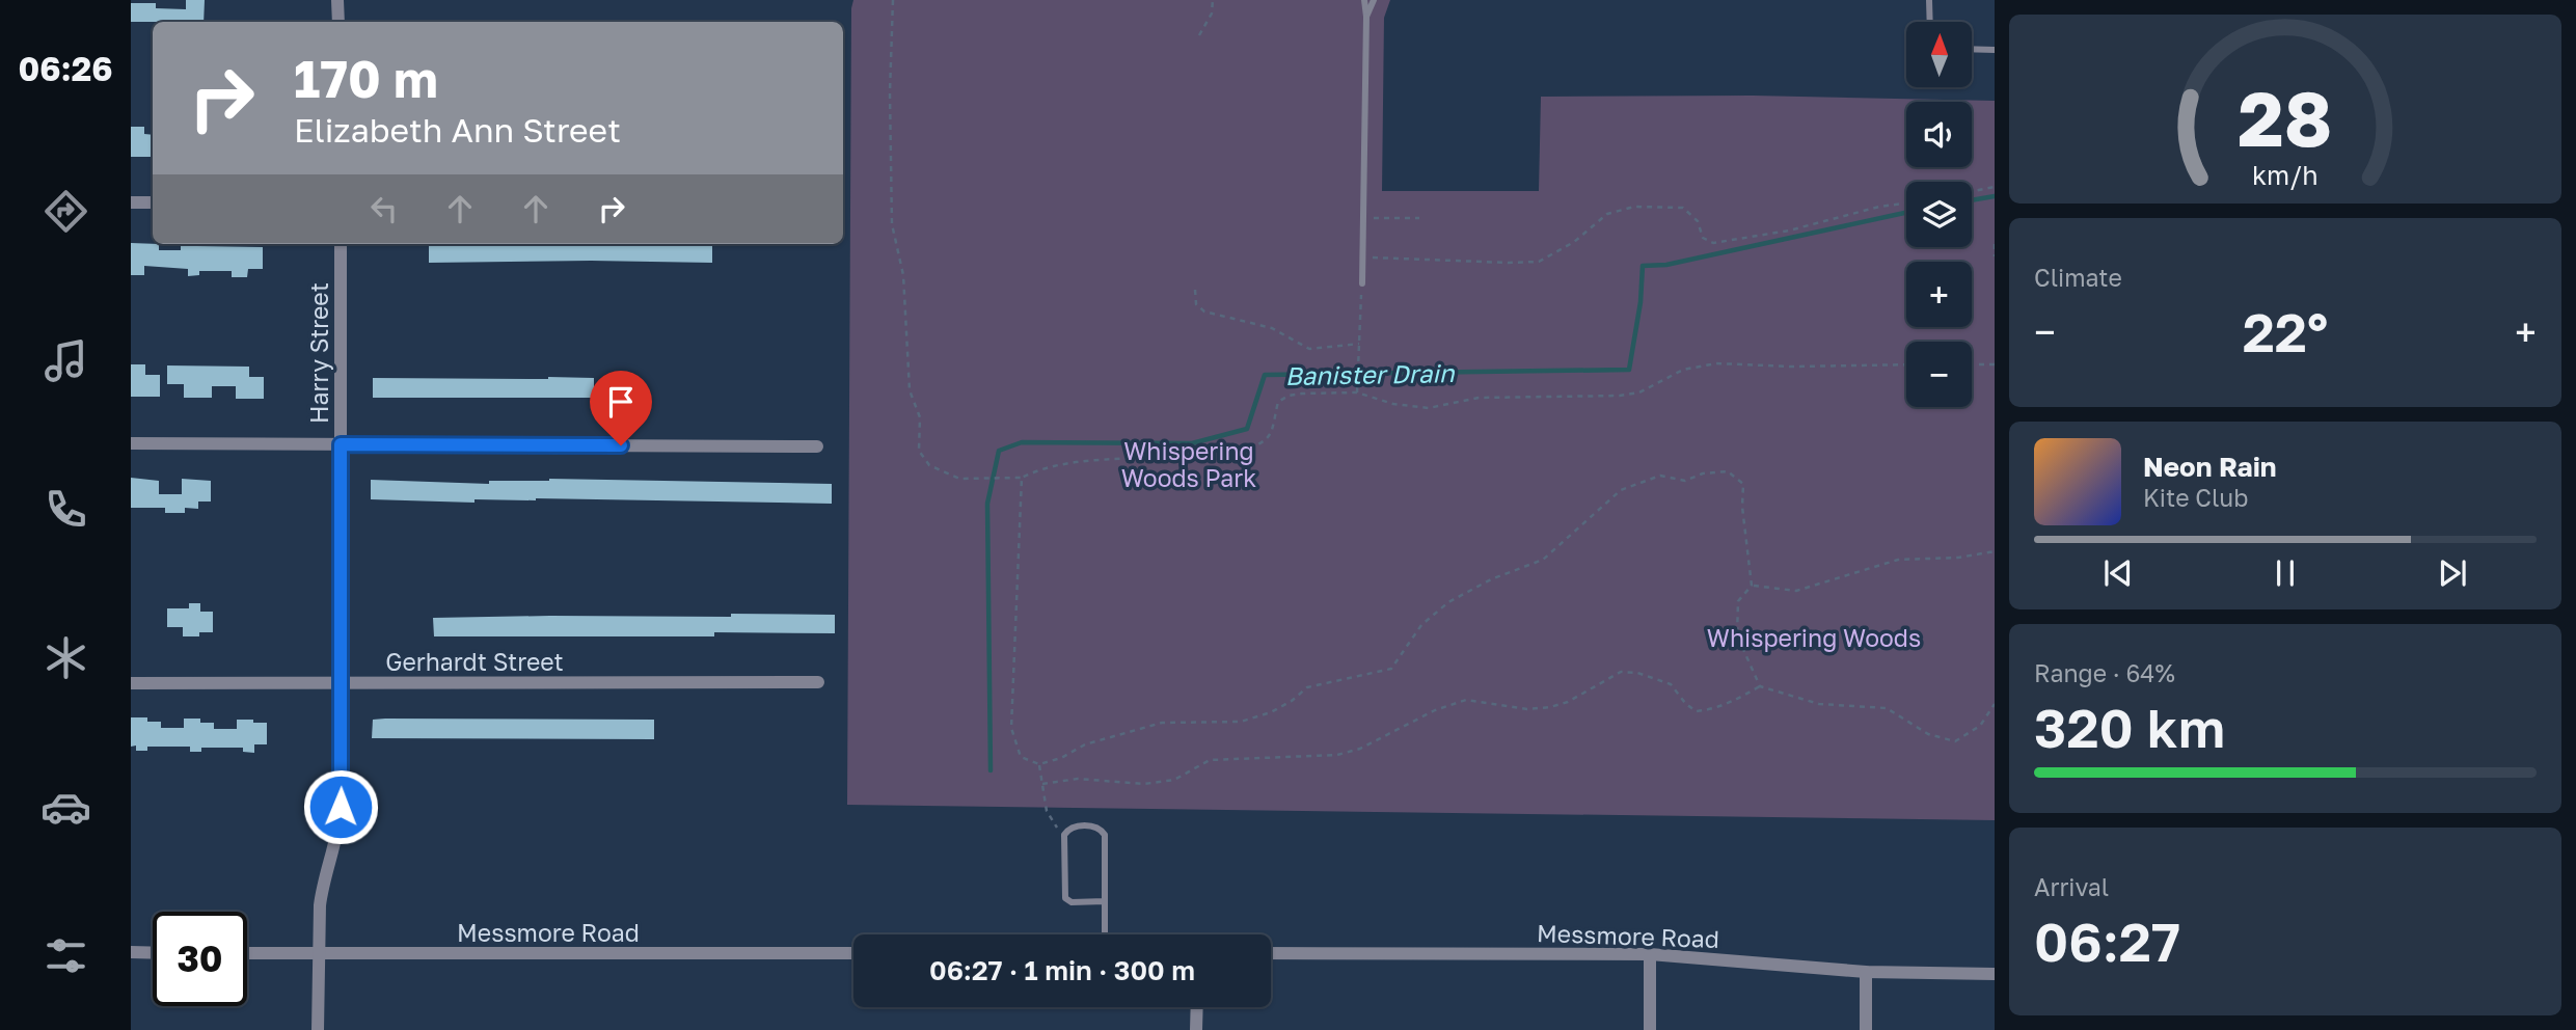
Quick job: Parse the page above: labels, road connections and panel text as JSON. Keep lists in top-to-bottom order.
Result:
{
  "streets": {
    "street": ["Harry Street", "Gerhardt Street", "Messmore Road"]
  },
  "crossings": [
    ["Harry Street", "Gerhardt Street"],
    ["Harry Street", "Messmore Road"]
  ],
  "water": ["Banister Drain"],
  "parks": ["Whispering Woods Park", "Whispering Woods"],
  "north": "top",
  "page": {
    "tabs": "06:26",
    "map_buttons": ["+", "−"],
    "turn": ["170 m", "Elizabeth Ann Street"],
    "tile": [
      "Climate",
      ["Range · 64%", "320 km"],
      ["Arrival", "06:27"]
    ],
    "heat": ["−", "22°", "+"],
    "song": ["Neon Rain", "Kite Club"],
    "limit": "30",
    "trip": "06:27 · 1 min · 300 m",
    "gauge": ["28", "km/h"]
  }
}
